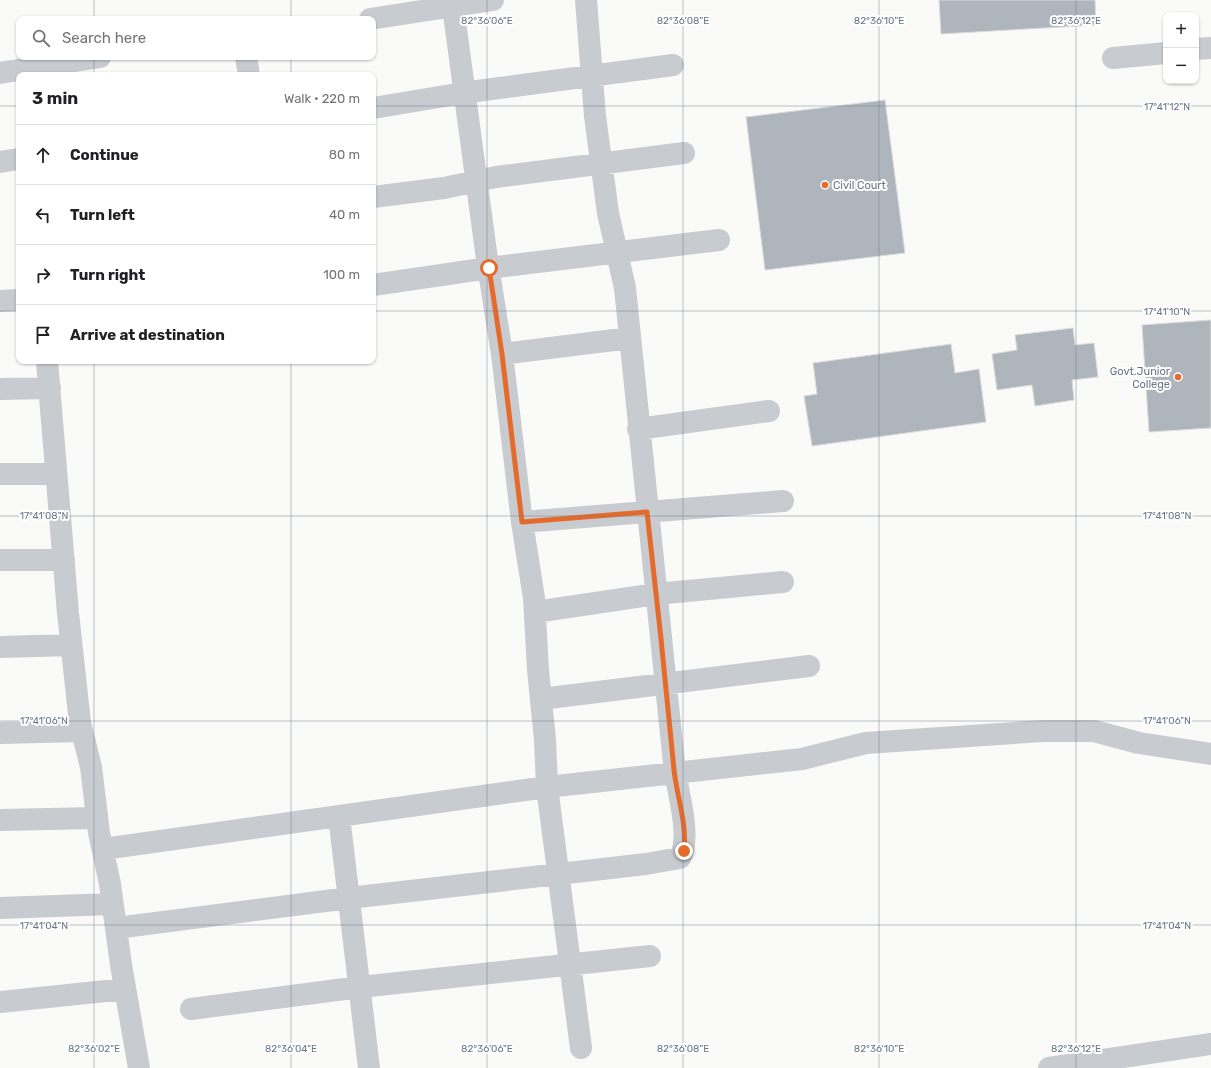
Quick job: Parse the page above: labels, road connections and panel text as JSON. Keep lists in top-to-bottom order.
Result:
{
  "places": ["Civil Court", "Govt.Junior College"],
  "page": {
    "map_buttons": ["+", "−"],
    "search": "Search here",
    "heading": ["3 min", "Walk · 220 m"],
    "list": [
      ["Continue", "80 m"],
      ["Turn left", "40 m"],
      ["Turn right", "100 m"],
      "Arrive at destination"
    ]
  },
  "coordinates": [
    "82°36'06\"E",
    "82°36'08\"E",
    "82°36'10\"E",
    "82°36'12\"E",
    "17°41'12\"N",
    "17°41'10\"N",
    "17°41'08\"N",
    "17°41'06\"N",
    "17°41'04\"N",
    "82°36'02\"E",
    "82°36'04\"E"
  ]
}
